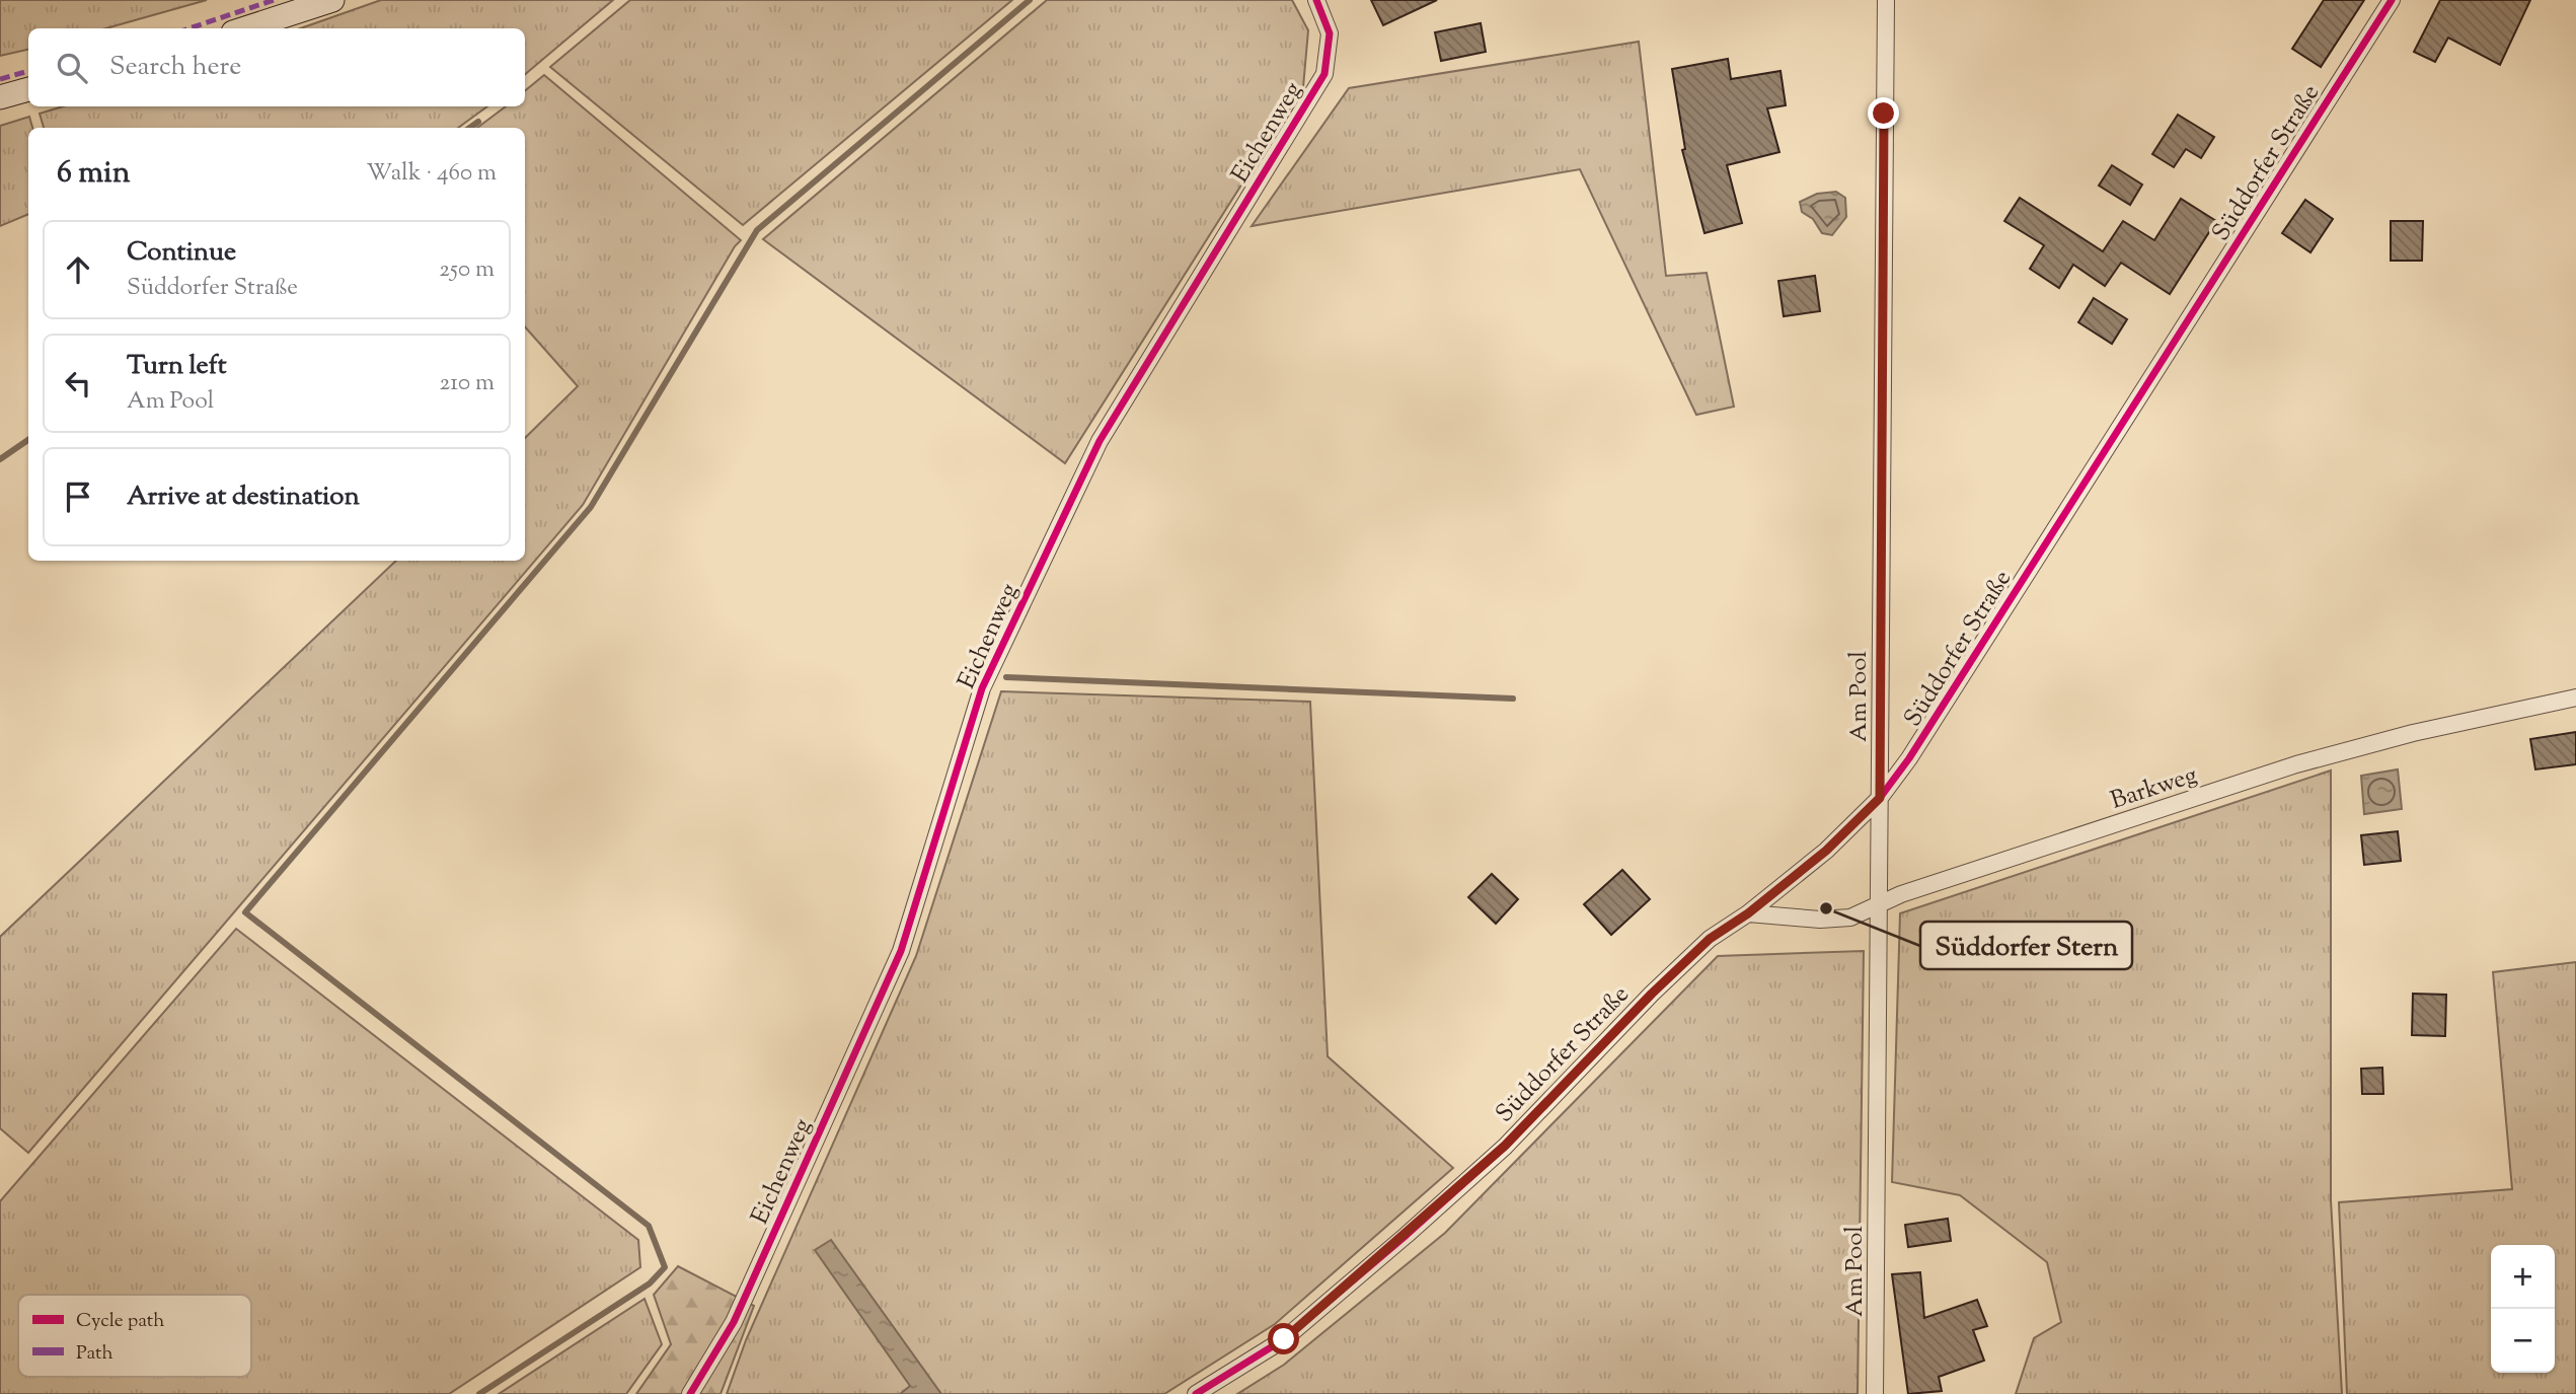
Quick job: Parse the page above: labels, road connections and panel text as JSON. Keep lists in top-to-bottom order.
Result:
{
  "streets": {
    "street": [
      "Eichenweg",
      "Süddorfer Straße",
      "Am Pool",
      "Barkweg"
    ]
  },
  "crossings": [
    ["Süddorfer Straße", "Am Pool"],
    ["Süddorfer Straße", "Barkweg"],
    ["Am Pool", "Barkweg"]
  ],
  "places": ["Süddorfer Stern"],
  "legend": ["Cycle path", "Path"],
  "page": {
    "search": "Search here",
    "heading": ["6 min", "Walk · 460 m"],
    "list": [
      ["Continue", "Süddorfer Straße", "250 m"],
      ["Turn left", "Am Pool", "210 m"],
      "Arrive at destination"
    ],
    "map_buttons": ["+", "−"]
  }
}
